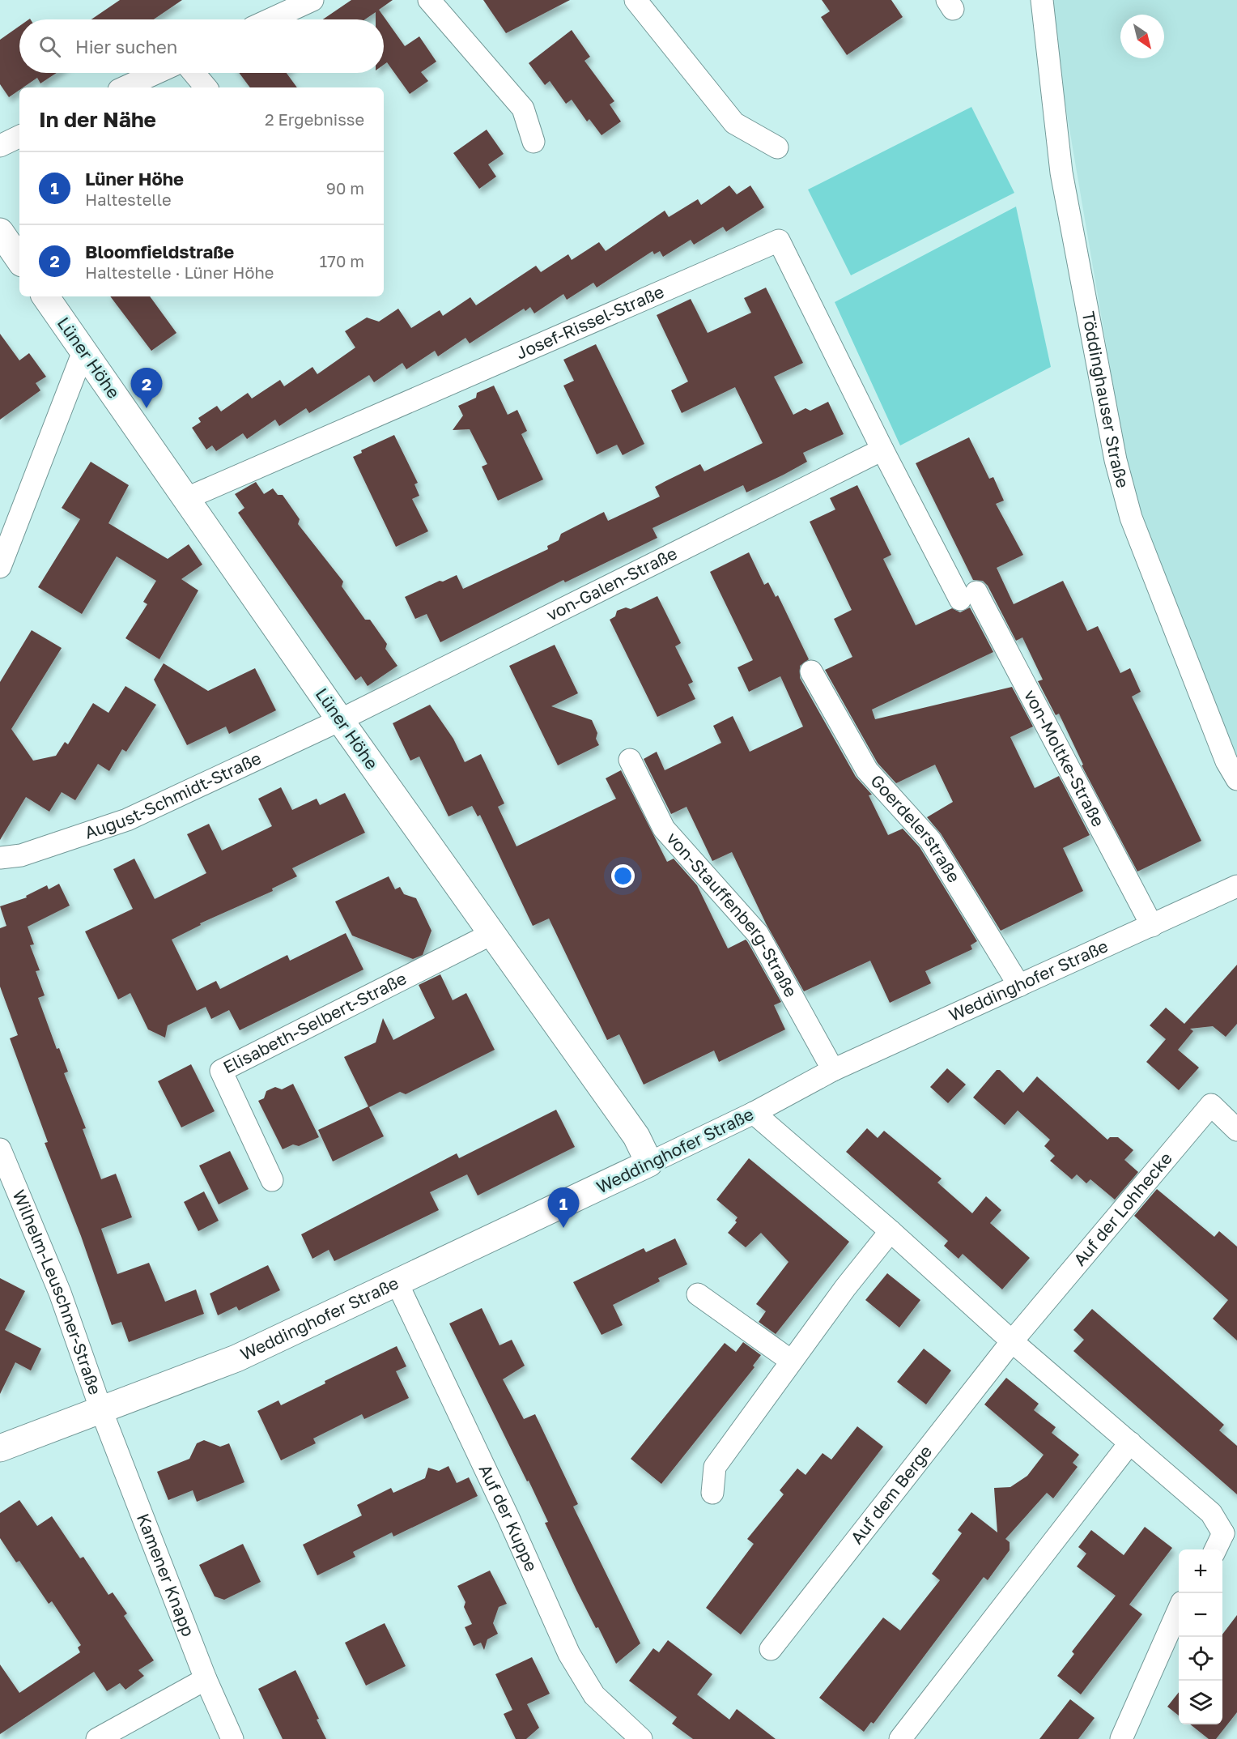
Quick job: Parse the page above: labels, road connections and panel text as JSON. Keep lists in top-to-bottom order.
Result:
{
  "streets": {
    "street": [
      "Josef-Rissel-Straße",
      "Lüner Höhe",
      "Töddinghauser Straße",
      "von-Galen-Straße",
      "von-Moltke-Straße",
      "August-Schmidt-Straße",
      "Goerdelerstraße",
      "von-Stauffenberg-Straße",
      "Weddinghofer Straße",
      "Elisabeth-Selbert-Straße",
      "Auf der Lohhecke",
      "Wilhelm-Leuschner-Straße",
      "Auf dem Berge",
      "Auf der Kuppe",
      "Kamener Knapp"
    ]
  },
  "crossings": [
    ["Josef-Rissel-Straße", "Lüner Höhe"],
    ["Josef-Rissel-Straße", "von-Galen-Straße"],
    ["Josef-Rissel-Straße", "von-Moltke-Straße"],
    ["Lüner Höhe", "von-Galen-Straße"],
    ["Lüner Höhe", "August-Schmidt-Straße"],
    ["Lüner Höhe", "Weddinghofer Straße"],
    ["Lüner Höhe", "Elisabeth-Selbert-Straße"],
    ["von-Galen-Straße", "von-Moltke-Straße"],
    ["von-Galen-Straße", "August-Schmidt-Straße"],
    ["von-Moltke-Straße", "Weddinghofer Straße"],
    ["Goerdelerstraße", "Weddinghofer Straße"],
    ["von-Stauffenberg-Straße", "Weddinghofer Straße"],
    ["Weddinghofer Straße", "Wilhelm-Leuschner-Straße"],
    ["Weddinghofer Straße", "Auf der Kuppe"],
    ["Weddinghofer Straße", "Kamener Knapp"],
    ["Auf der Lohhecke", "Auf dem Berge"],
    ["Wilhelm-Leuschner-Straße", "Kamener Knapp"]
  ],
  "north": "bottom right",
  "page": {
    "search": "Hier suchen",
    "heading": ["In der Nähe", "2 Ergebnisse"],
    "list": [
      {
        "mark": "1",
        "name": "Lüner Höhe",
        "note": "Haltestelle",
        "value": "90 m"
      },
      {
        "mark": "2",
        "name": "Bloomfieldstraße",
        "note": "Haltestelle · Lüner Höhe",
        "value": "170 m"
      }
    ],
    "pins": ["2", "1"],
    "map_buttons": ["+", "−"]
  }
}
